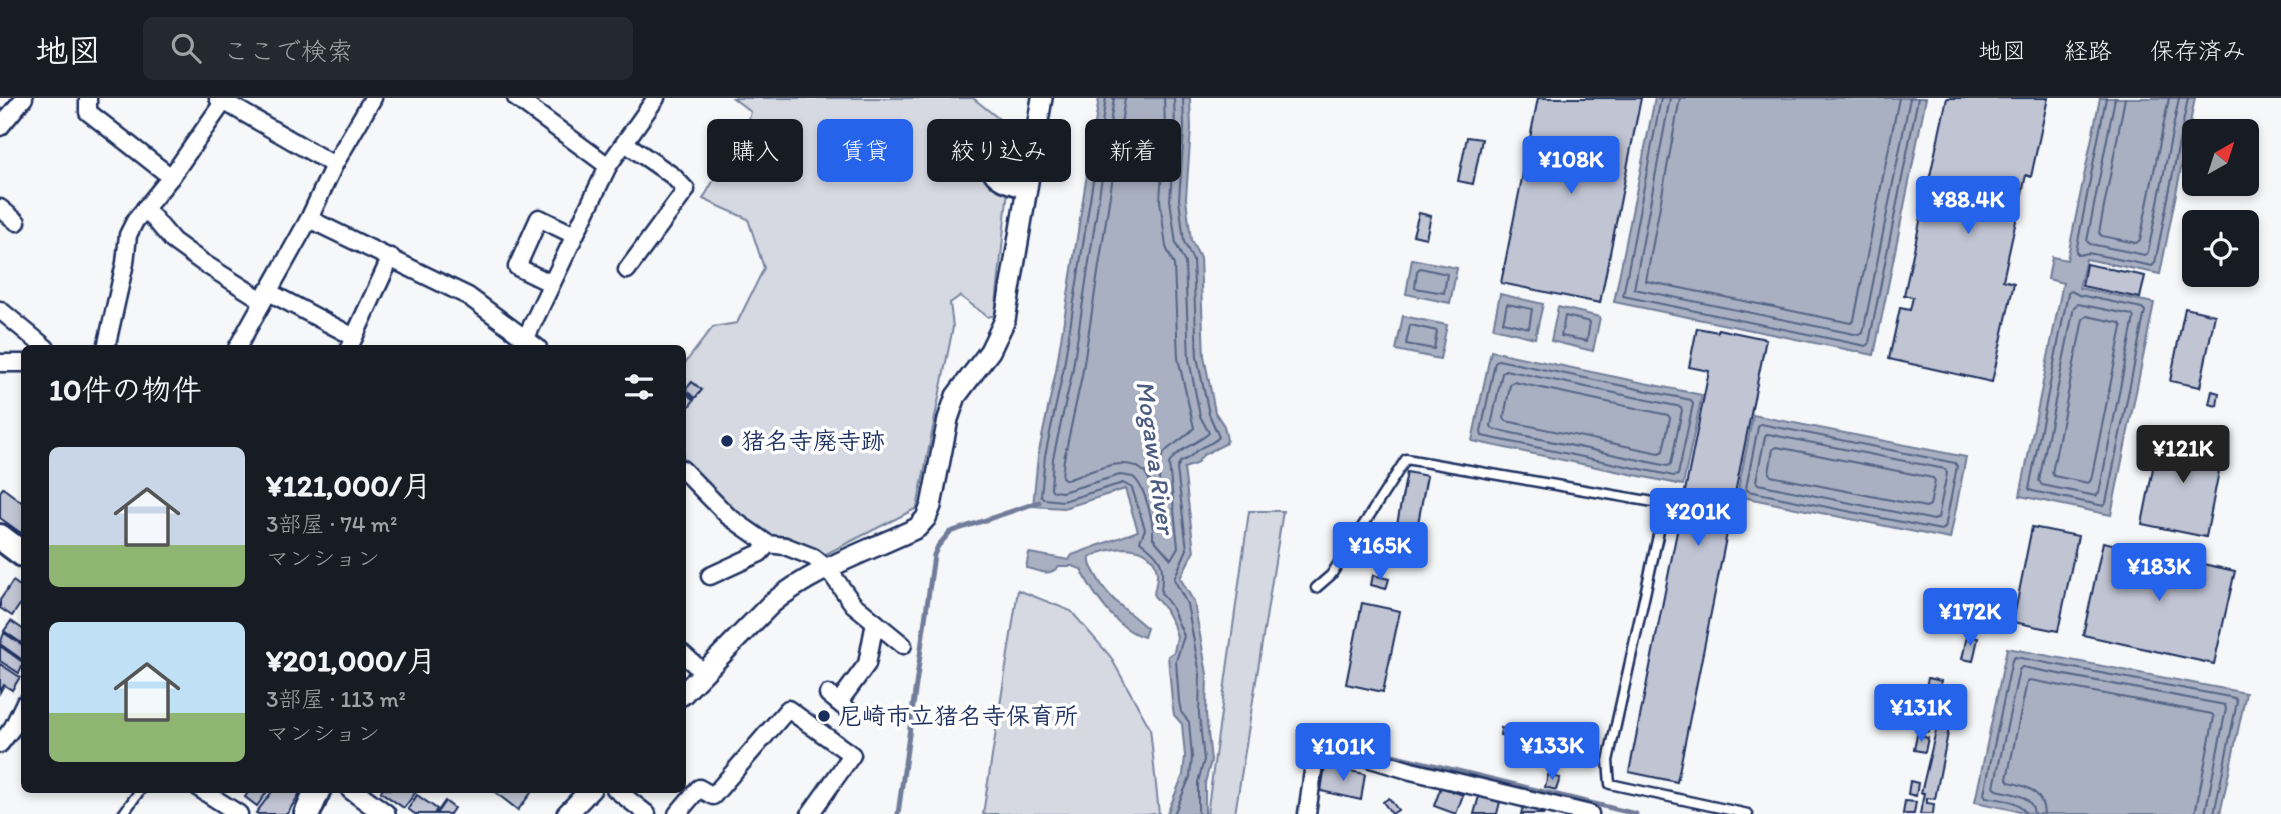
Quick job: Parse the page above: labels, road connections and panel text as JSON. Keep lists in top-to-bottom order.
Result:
{
  "water": ["Mogawa River"],
  "places": ["猪名寺廃寺跡", "尼崎市立猪名寺保育所"],
  "north": "top right",
  "page": {
    "header": "地図",
    "search": "ここで検索",
    "nav": ["地図", "経路", "保存済み"],
    "chip": [
      "購入",
      "賃貸",
      "絞り込み",
      "新着"
    ],
    "price": [
      "¥108K",
      "¥88.4K",
      "¥121K",
      "¥201K",
      "¥165K",
      "¥183K",
      "¥172K",
      "¥131K",
      "¥133K",
      "¥101K"
    ],
    "heading": "10件の物件",
    "list": [
      {
        "name": "¥121,000/月",
        "note": "3部屋 · 74 m² · マンション"
      },
      {
        "name": "¥201,000/月",
        "note": "3部屋 · 113 m² · マンション"
      }
    ]
  }
}
